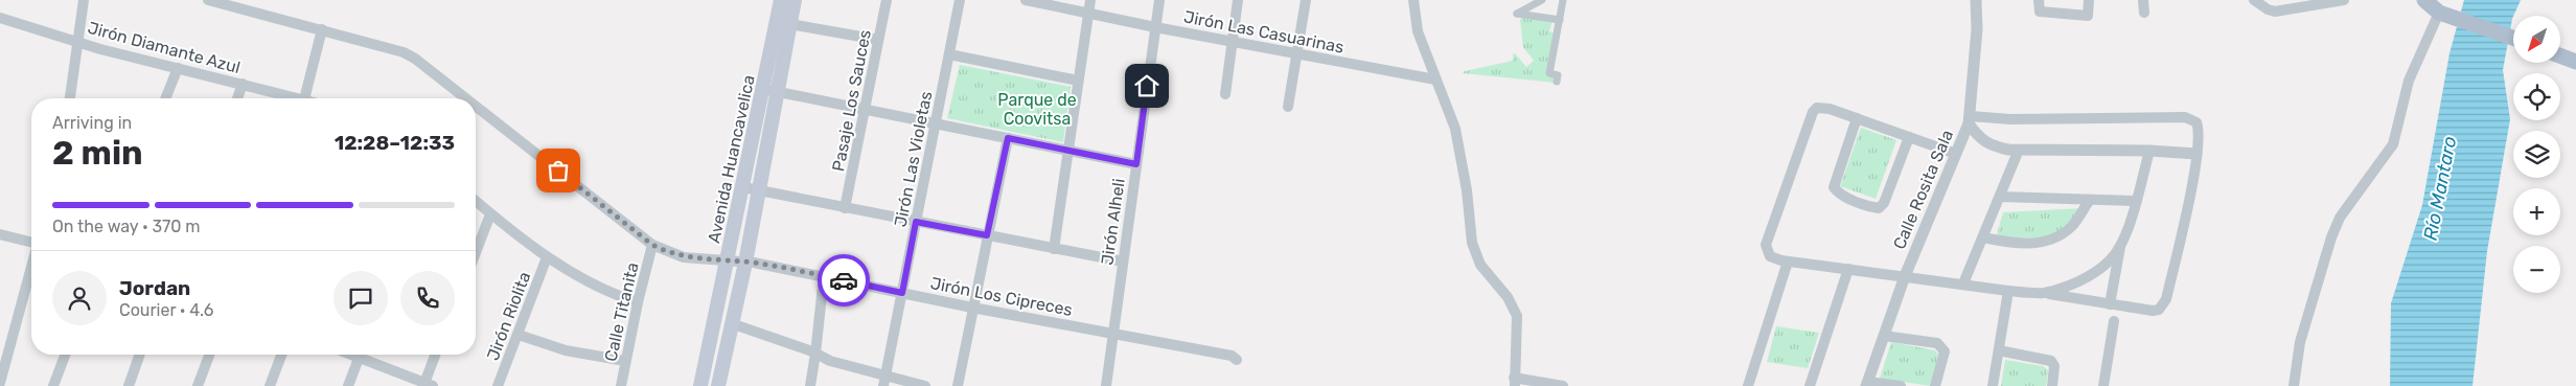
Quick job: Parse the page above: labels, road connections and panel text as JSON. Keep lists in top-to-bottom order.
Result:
{
  "streets": {
    "main road": ["Avenida Huancavelica"],
    "street": [
      "Jirón Las Casuarinas",
      "Jirón Diamante Azul",
      "Pasaje Los Sauces",
      "Jirón Las Violetas",
      "Calle Rosita Sala",
      "Jirón Alheli",
      "Jirón Los Cipreces",
      "Calle Titanita",
      "Jirón Riolita"
    ]
  },
  "crossings": [
    ["Jirón Las Casuarinas", "Jirón Alheli"],
    ["Avenida Huancavelica", "Jirón Los Cipreces"],
    ["Jirón Las Violetas", "Jirón Los Cipreces"],
    ["Jirón Alheli", "Jirón Los Cipreces"],
    ["Jirón Los Cipreces", "Calle Titanita"]
  ],
  "water": ["Río Mantaro"],
  "parks": ["Parque de Coovitsa"],
  "north": "bottom left",
  "page": {
    "map_buttons": ["+", "−"],
    "heading": ["2 min", "Arriving in", "12:28–12:33"],
    "panel": ["Jordan", "Courier · 4.6"],
    "bar": "On the way · 370 m"
  }
}
